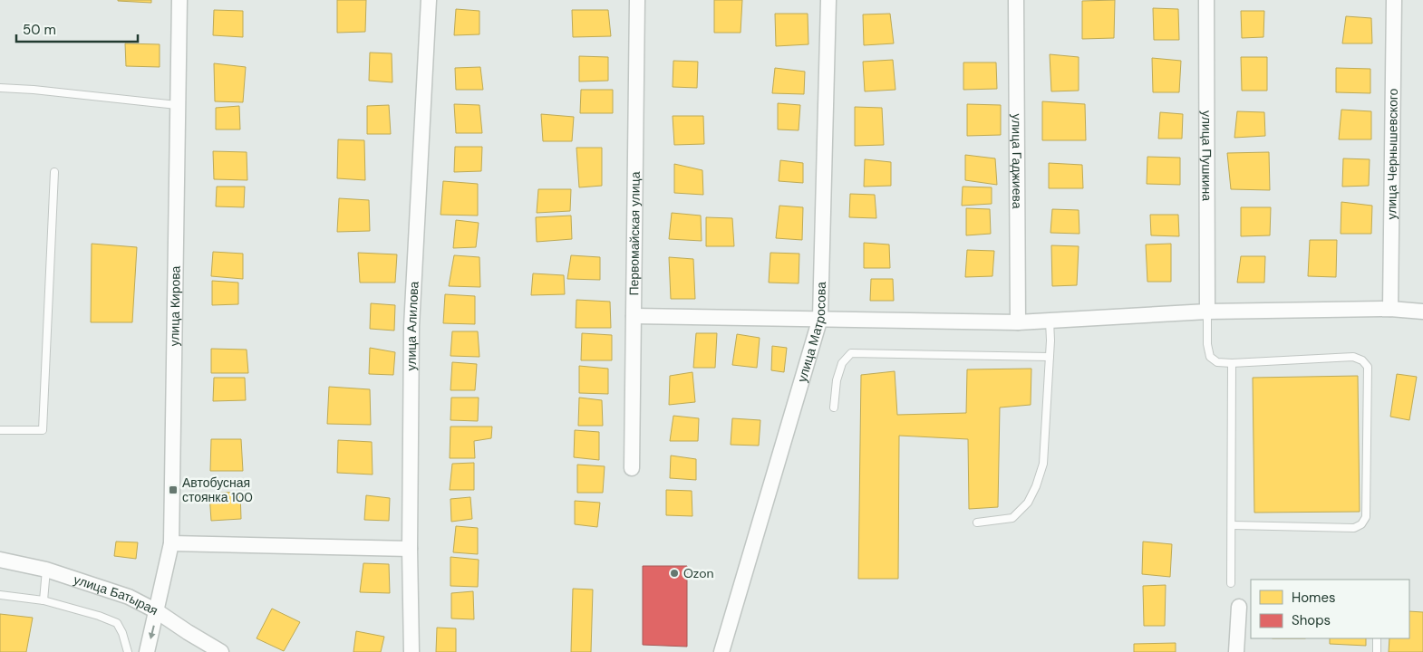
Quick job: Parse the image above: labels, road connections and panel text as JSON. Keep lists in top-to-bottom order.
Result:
{
  "streets": {
    "street": [
      "улица Чернышевского",
      "улица Пушкина",
      "улица Гаджиева",
      "Первомайская улица",
      "улица Кирова",
      "улица Алилова",
      "улица Матросова",
      "улица Батырая"
    ]
  },
  "crossings": [
    ["улица Кирова", "улица Батырая"]
  ],
  "places": {
    "transit": ["Автобусная стоянка 100"],
    "other": ["Ozon"]
  },
  "legend": ["Homes", "Shops"],
  "scale_bar": "50 m"
}
